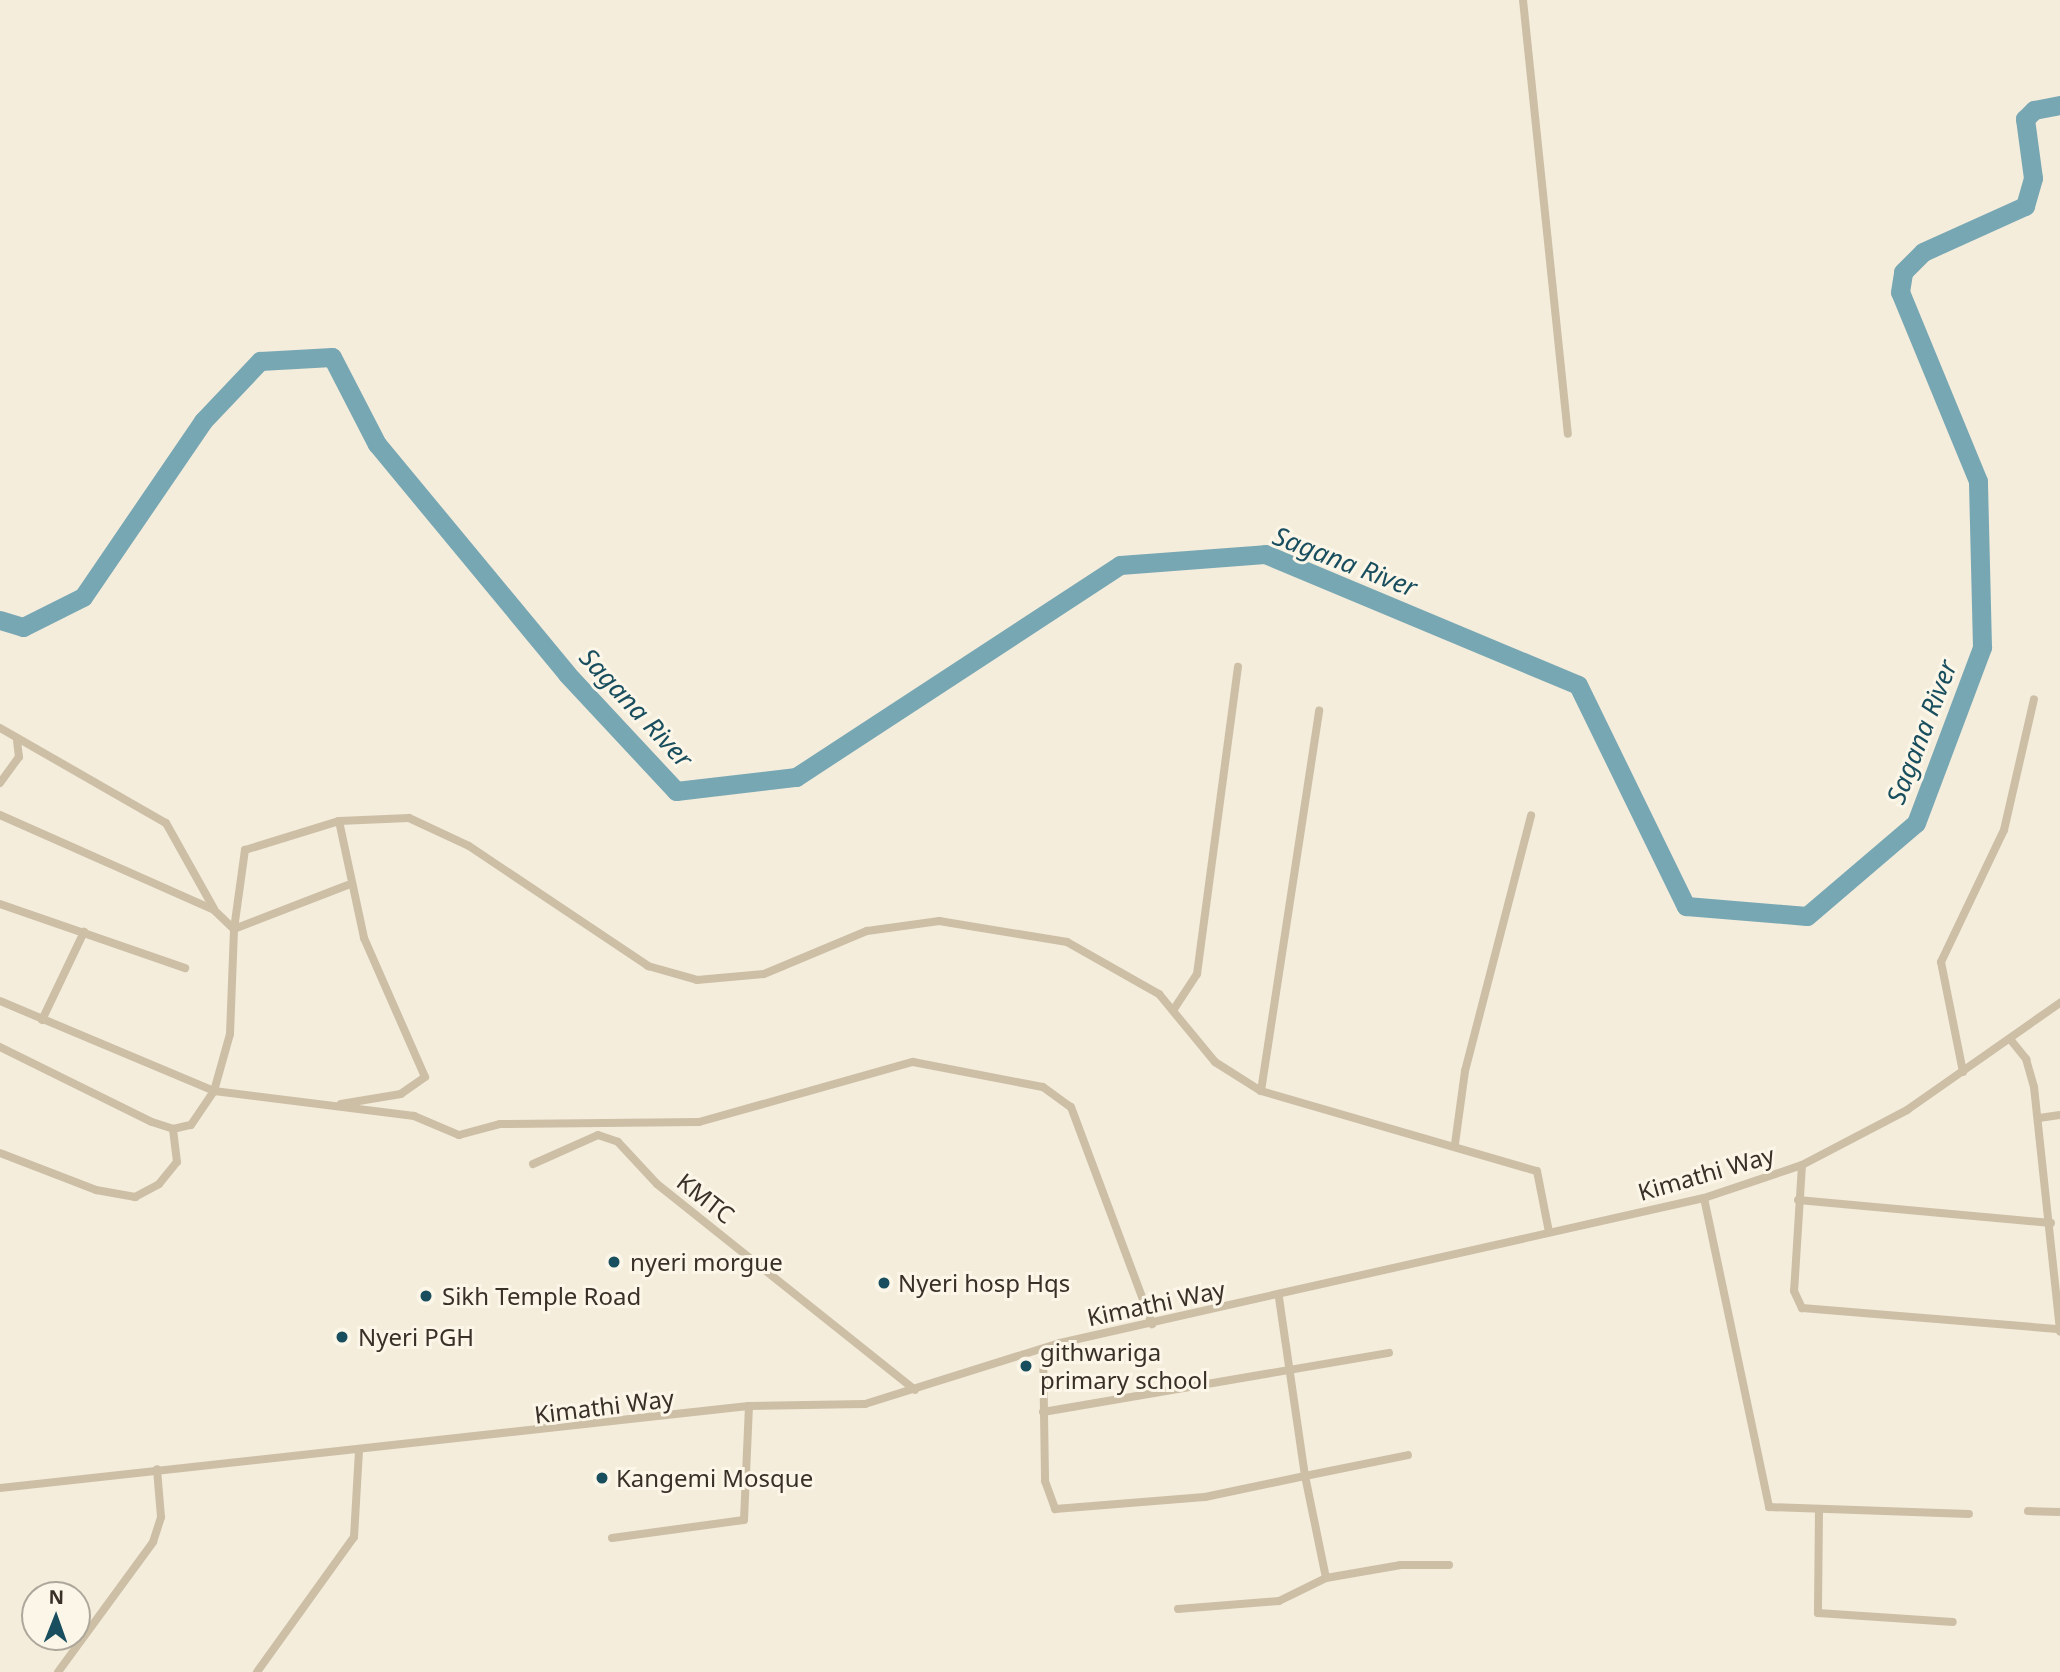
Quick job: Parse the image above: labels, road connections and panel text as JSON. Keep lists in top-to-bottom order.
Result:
{
  "streets": {
    "street": ["Kimathi Way", "KMTC"]
  },
  "crossings": [
    ["Kimathi Way", "KMTC"]
  ],
  "water": ["Sagana River"],
  "places": [
    "nyeri morgue",
    "Nyeri hosp Hqs",
    "Sikh Temple Road",
    "Nyeri PGH",
    "githwariga primary school",
    "Kangemi Mosque"
  ],
  "north": "top"
}
